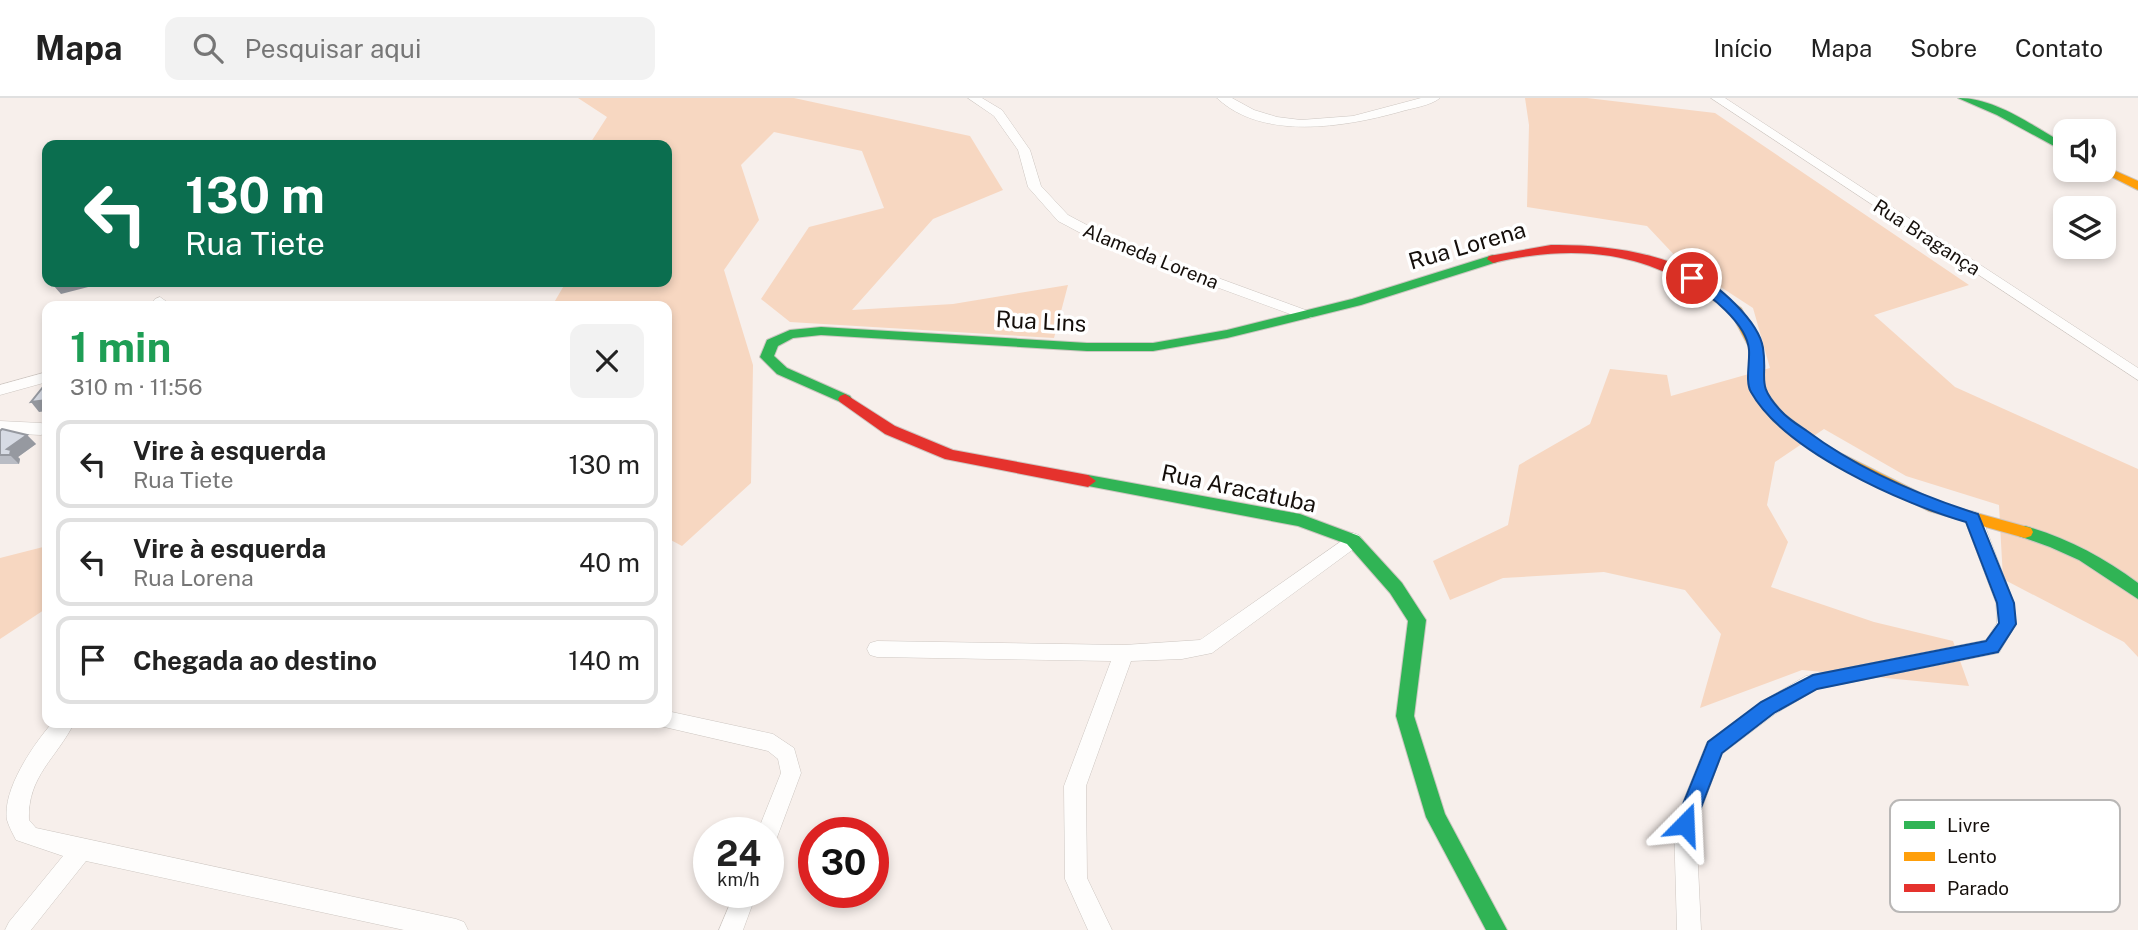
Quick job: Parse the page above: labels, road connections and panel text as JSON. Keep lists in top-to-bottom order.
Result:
{
  "streets": {
    "street": [
      "Rua Bragança",
      "Rua Lorena",
      "Alameda Lorena",
      "Rua Lins",
      "Rua Aracatuba"
    ]
  },
  "crossings": [
    ["Rua Lorena", "Alameda Lorena"],
    ["Rua Lorena", "Rua Lins"],
    ["Alameda Lorena", "Rua Lins"],
    ["Rua Lins", "Rua Aracatuba"]
  ],
  "legend": ["Livre", "Lento", "Parado"],
  "page": {
    "header": "Mapa",
    "search": "Pesquisar aqui",
    "nav": [
      "Início",
      "Mapa",
      "Sobre",
      "Contato"
    ],
    "turn": ["130 m", "Rua Tiete"],
    "heading": ["1 min", "310 m · 11:56"],
    "list": [
      {
        "name": "Vire à esquerda",
        "note": "Rua Tiete",
        "value": "130 m"
      },
      {
        "name": "Vire à esquerda",
        "note": "Rua Lorena",
        "value": "40 m"
      },
      {
        "name": "Chegada ao destino",
        "value": "140 m"
      }
    ],
    "speed": "24 km/h",
    "limit": "30"
  }
}
